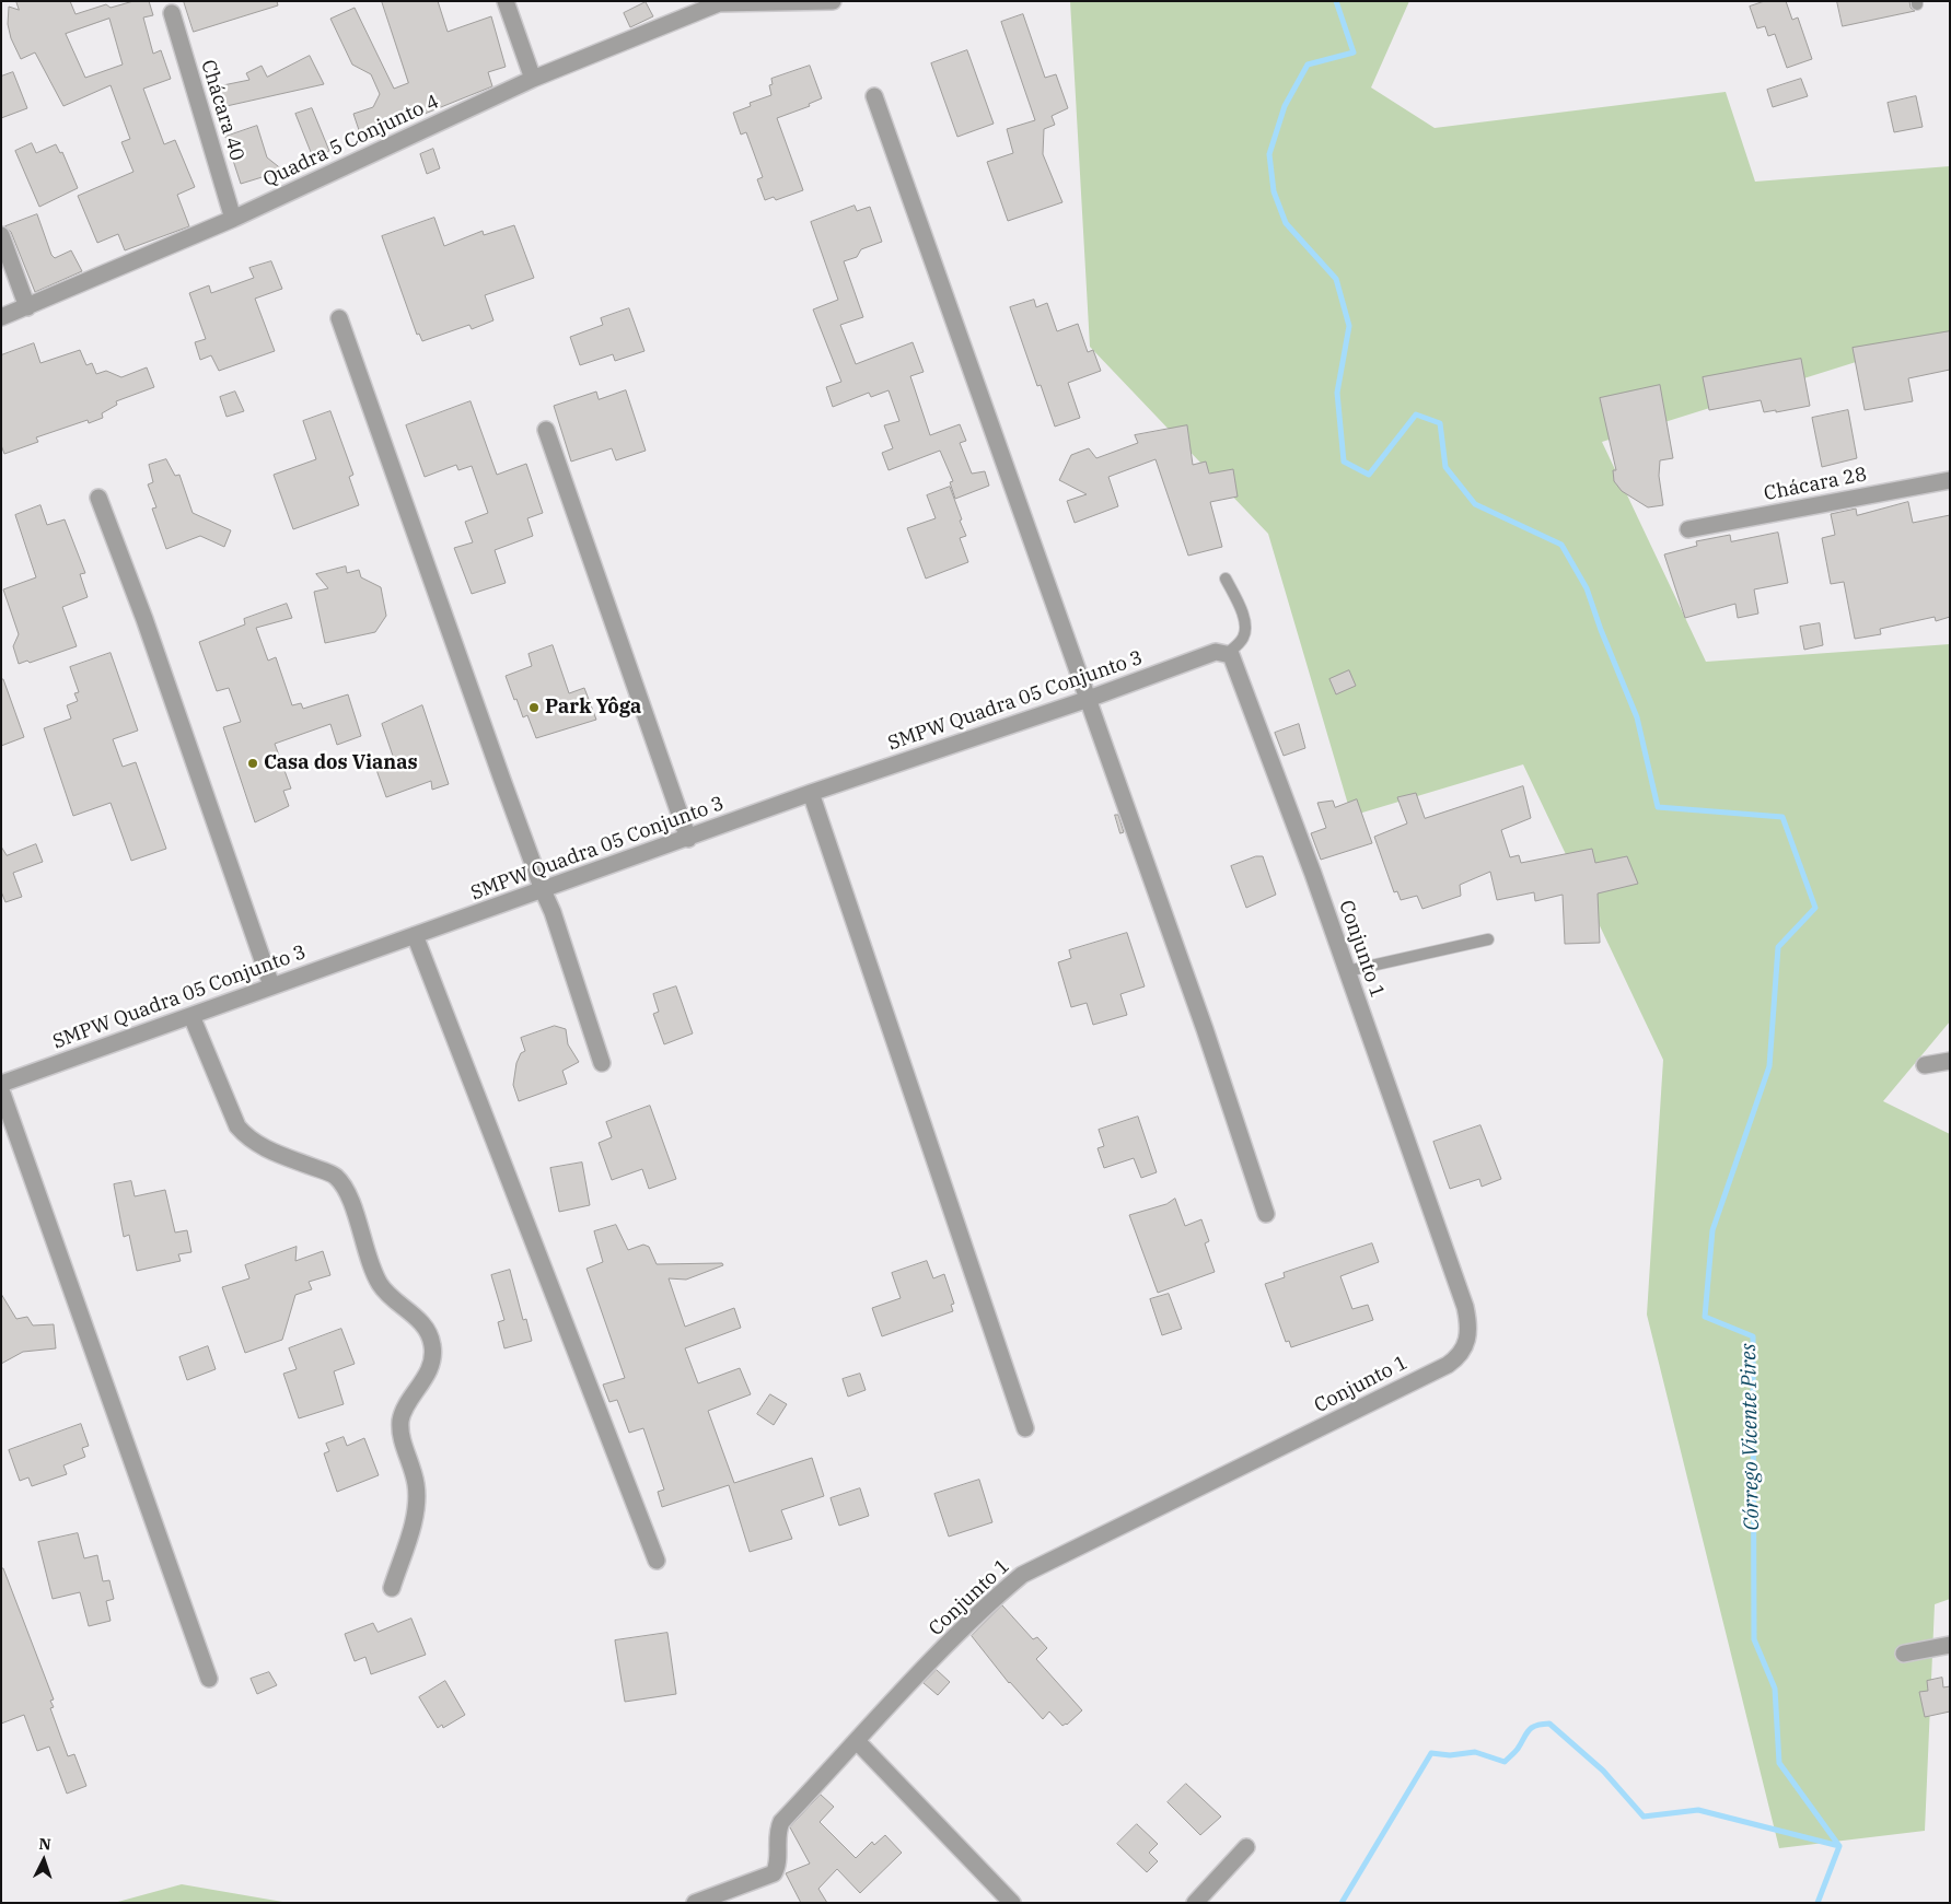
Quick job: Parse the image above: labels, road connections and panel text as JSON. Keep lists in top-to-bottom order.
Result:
{
  "streets": {
    "street": [
      "Chácara 40",
      "Quadra 5 Conjunto 4",
      "Chácara 28",
      "SMPW Quadra 05 Conjunto 3",
      "Conjunto 1"
    ]
  },
  "crossings": [
    ["Chácara 40", "Quadra 5 Conjunto 4"],
    ["SMPW Quadra 05 Conjunto 3", "Conjunto 1"]
  ],
  "water": ["Córrego Vicente Pires"],
  "places": ["Park Yôga", "Casa dos Vianas"],
  "north": "top"
}
